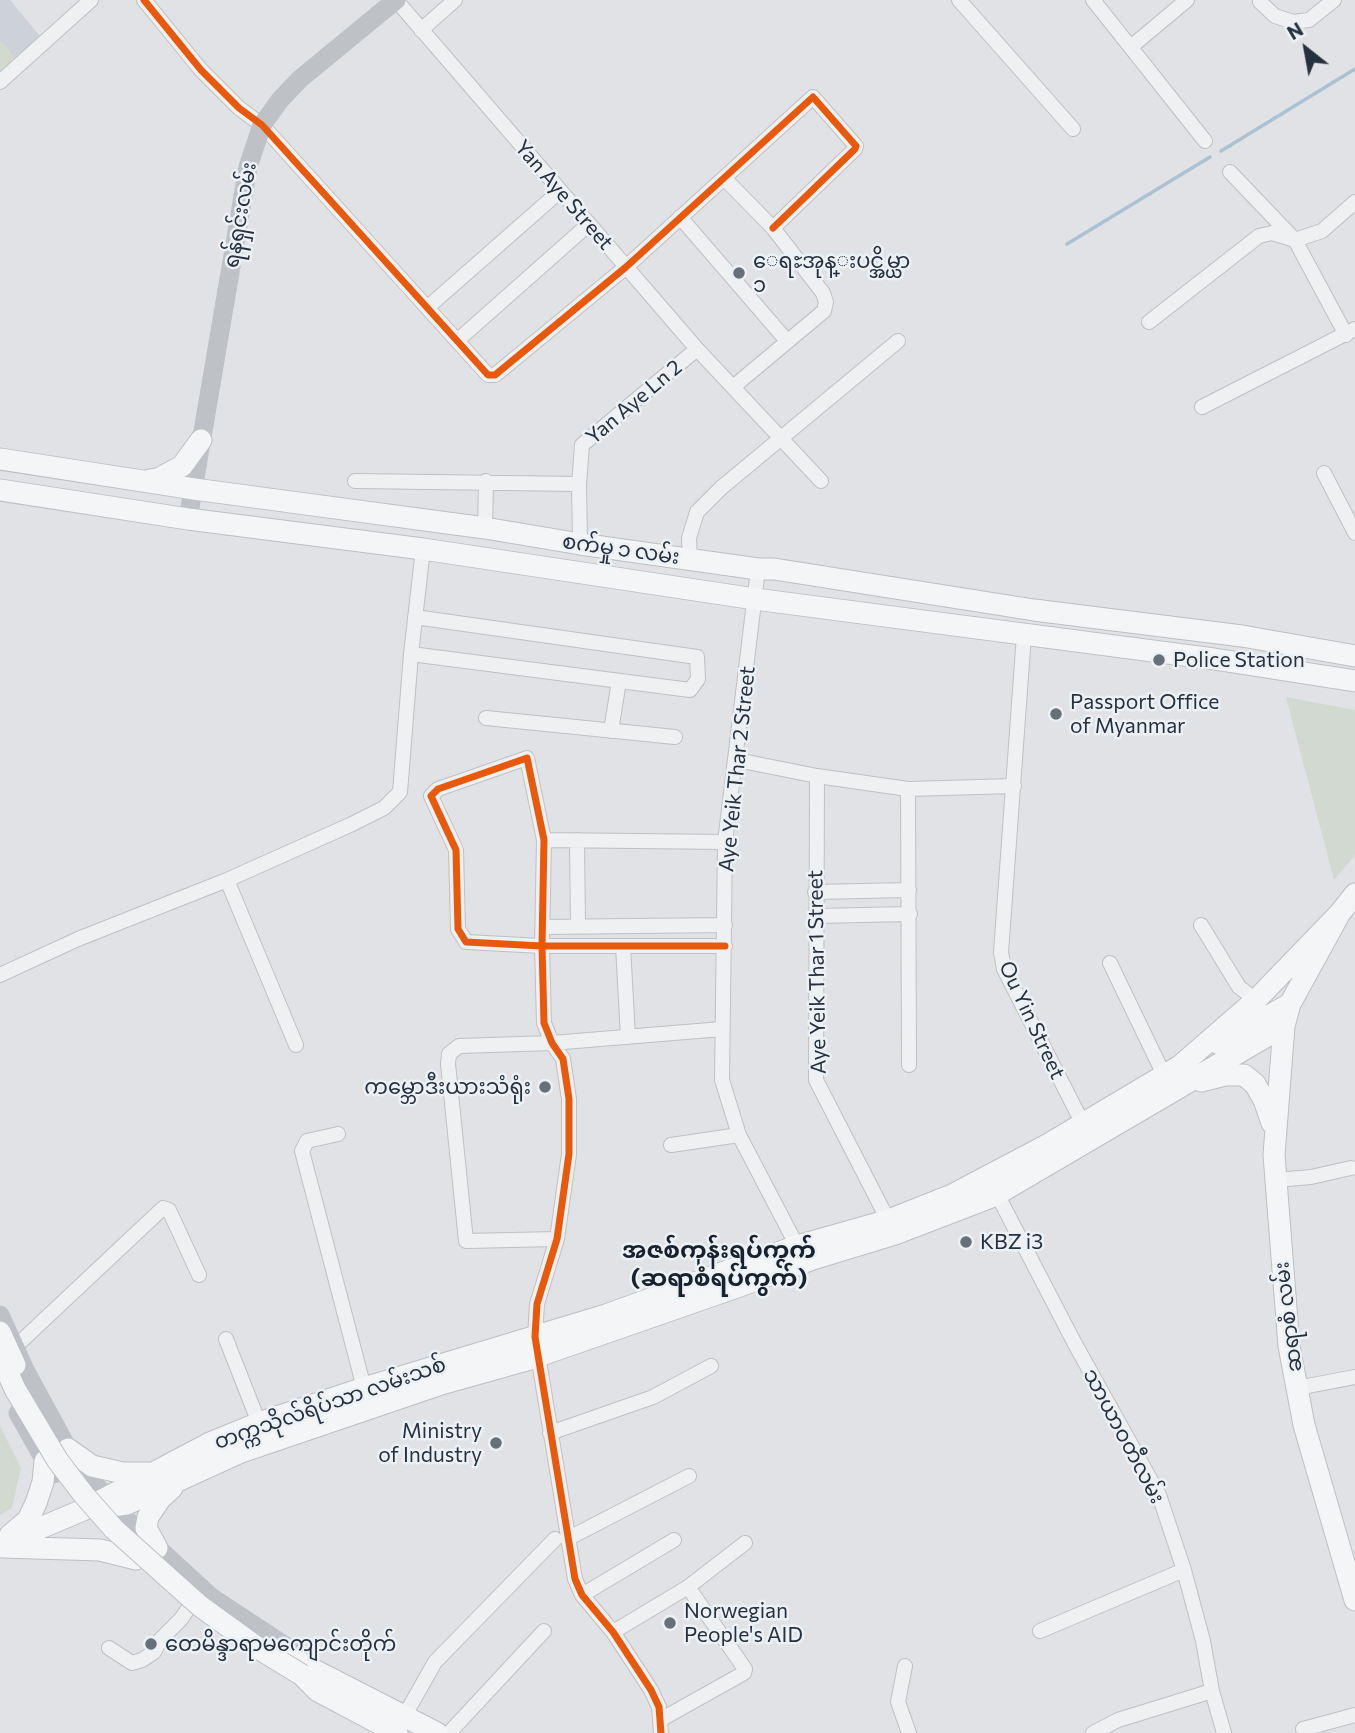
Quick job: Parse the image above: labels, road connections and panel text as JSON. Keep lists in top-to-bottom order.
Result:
{
  "streets": {
    "main road": [
      "ရန်ရှင်းလမ်း",
      "စက်မှု ၁ လမ်း",
      "ဆရာစံ လမ်း",
      "တက္ကသိုလ်ရိပ်သာ လမ်းသစ်"
    ],
    "street": [
      "Yan Aye Street",
      "Yan Aye Ln 2",
      "Aye Yeik Thar 2 Street",
      "Aye Yeik Thar 1 Street",
      "Ou Yin Street",
      "သာယာဝတီလမ်း"
    ]
  },
  "crossings": [
    ["Yan Aye Street", "ရန်ရှင်းလမ်း"],
    ["Yan Aye Street", "Yan Aye Ln 2"],
    ["ရန်ရှင်းလမ်း", "စက်မှု ၁ လမ်း"],
    ["Yan Aye Ln 2", "စက်မှု ၁ လမ်း"],
    ["စက်မှု ၁ လမ်း", "Aye Yeik Thar 2 Street"],
    ["စက်မှု ၁ လမ်း", "Ou Yin Street"]
  ],
  "districts": ["အဇစ်ကုန်းရပ်ကွက် (ဆရာစံရပ်ကွက်)"],
  "places": [
    "ေရႊအုန္းပင္အိမ္ယာ ၁",
    "Police Station",
    "Passport Office of Myanmar",
    "ကမ္ဘောဒီးယားသံရုံး",
    "KBZ i3",
    "Ministry of Industry",
    "Norwegian People's AID",
    "တေမိန္ဒာရာမကျောင်းတိုက်"
  ],
  "north": "top left"
}
